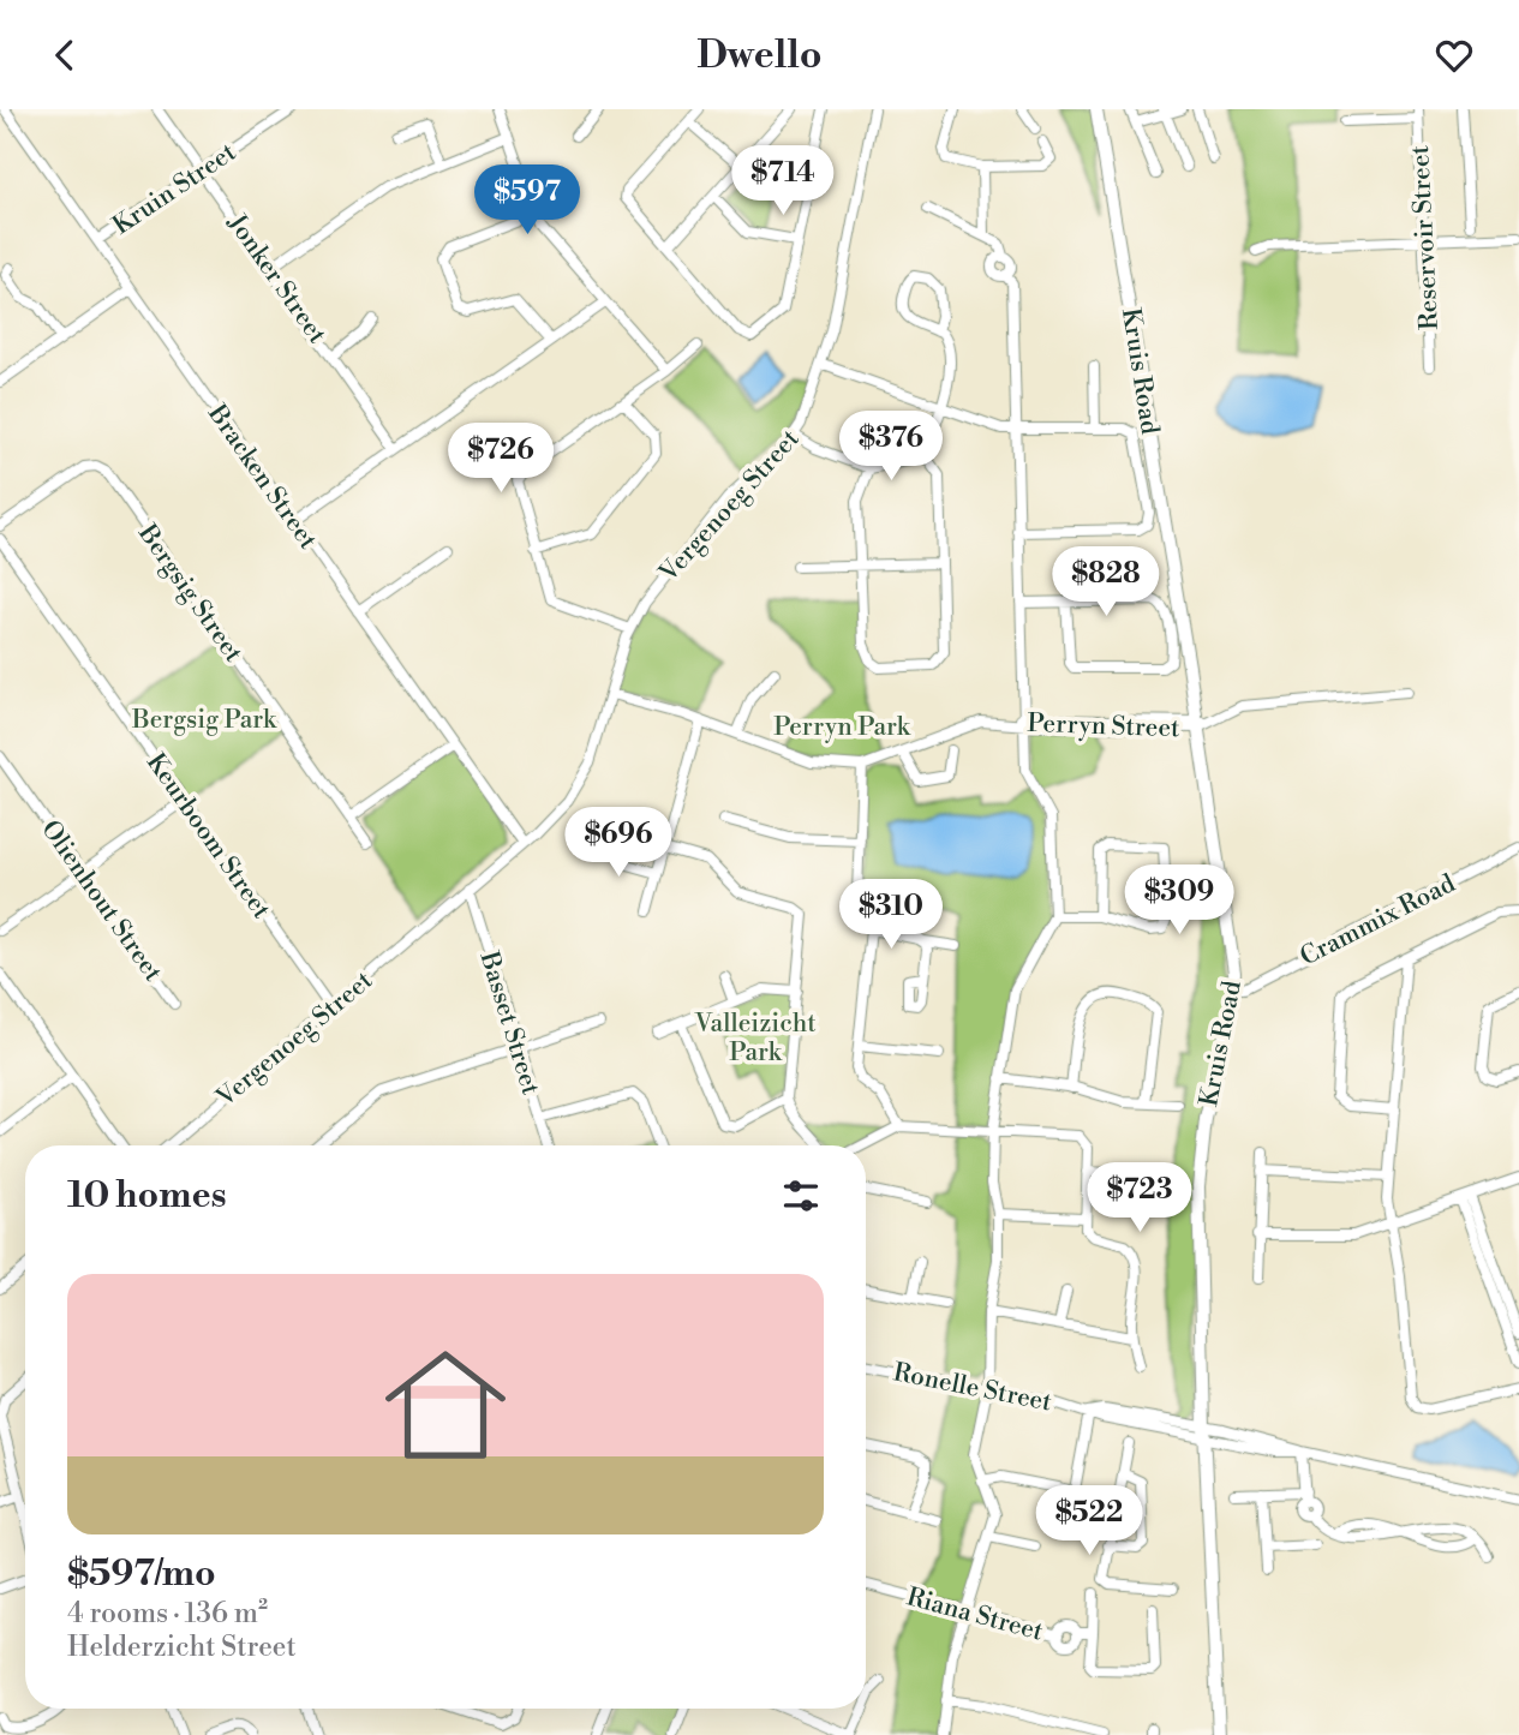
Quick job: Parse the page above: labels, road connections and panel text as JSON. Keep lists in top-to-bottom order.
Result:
{
  "streets": {
    "street": [
      "Kruin Street",
      "Reservoir Street",
      "Jonker Street",
      "Kruis Road",
      "Bracken Street",
      "Vergenoeg Street",
      "Bergsig Street",
      "Perryn Street",
      "Keurboom Street",
      "Olienhout Street",
      "Crammix Road",
      "Basset Street",
      "Ronelle Street",
      "Riana Street"
    ]
  },
  "crossings": [
    ["Kruin Street", "Jonker Street"],
    ["Kruin Street", "Bracken Street"],
    ["Kruis Road", "Perryn Street"],
    ["Kruis Road", "Crammix Road"],
    ["Kruis Road", "Ronelle Street"],
    ["Bracken Street", "Vergenoeg Street"],
    ["Vergenoeg Street", "Perryn Street"],
    ["Vergenoeg Street", "Keurboom Street"],
    ["Vergenoeg Street", "Basset Street"]
  ],
  "parks": ["Bergsig Park", "Perryn Park", "Valleizicht Park"],
  "page": {
    "header": "Dwello",
    "price": [
      "$714",
      "$597",
      "$376",
      "$726",
      "$828",
      "$696",
      "$309",
      "$310",
      "$723",
      "$522"
    ],
    "heading": "10 homes",
    "list": [
      {
        "name": "$597/mo",
        "note": "4 rooms · 136 m² · Helderzicht Street"
      }
    ]
  }
}
